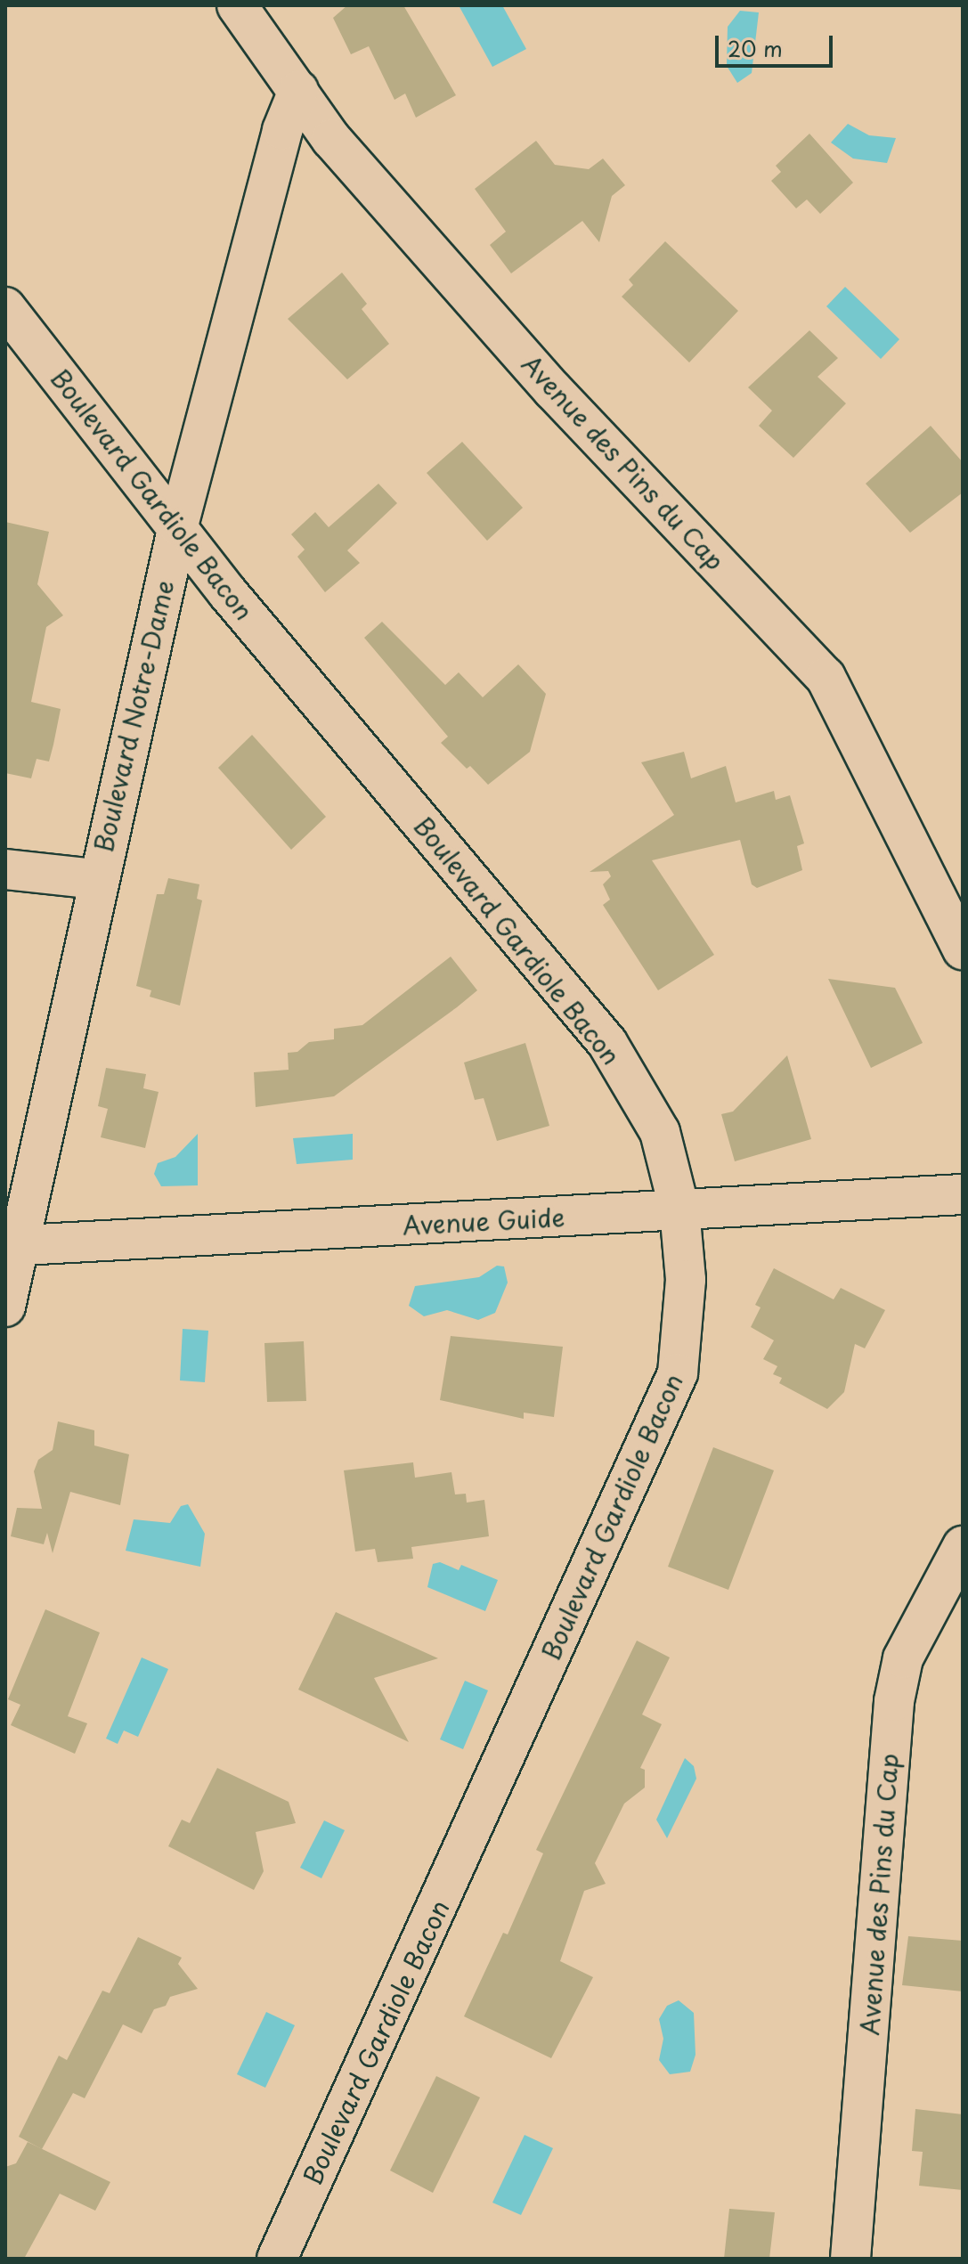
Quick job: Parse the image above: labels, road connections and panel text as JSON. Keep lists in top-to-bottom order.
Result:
{
  "streets": {
    "street": [
      "Avenue des Pins du Cap",
      "Boulevard Gardiole Bacon",
      "Boulevard Notre-Dame",
      "Avenue Guide"
    ]
  },
  "crossings": [
    ["Avenue des Pins du Cap", "Boulevard Notre-Dame"],
    ["Boulevard Gardiole Bacon", "Boulevard Notre-Dame"],
    ["Boulevard Gardiole Bacon", "Avenue Guide"],
    ["Boulevard Notre-Dame", "Avenue Guide"]
  ],
  "scale_bar": "20 m"
}
